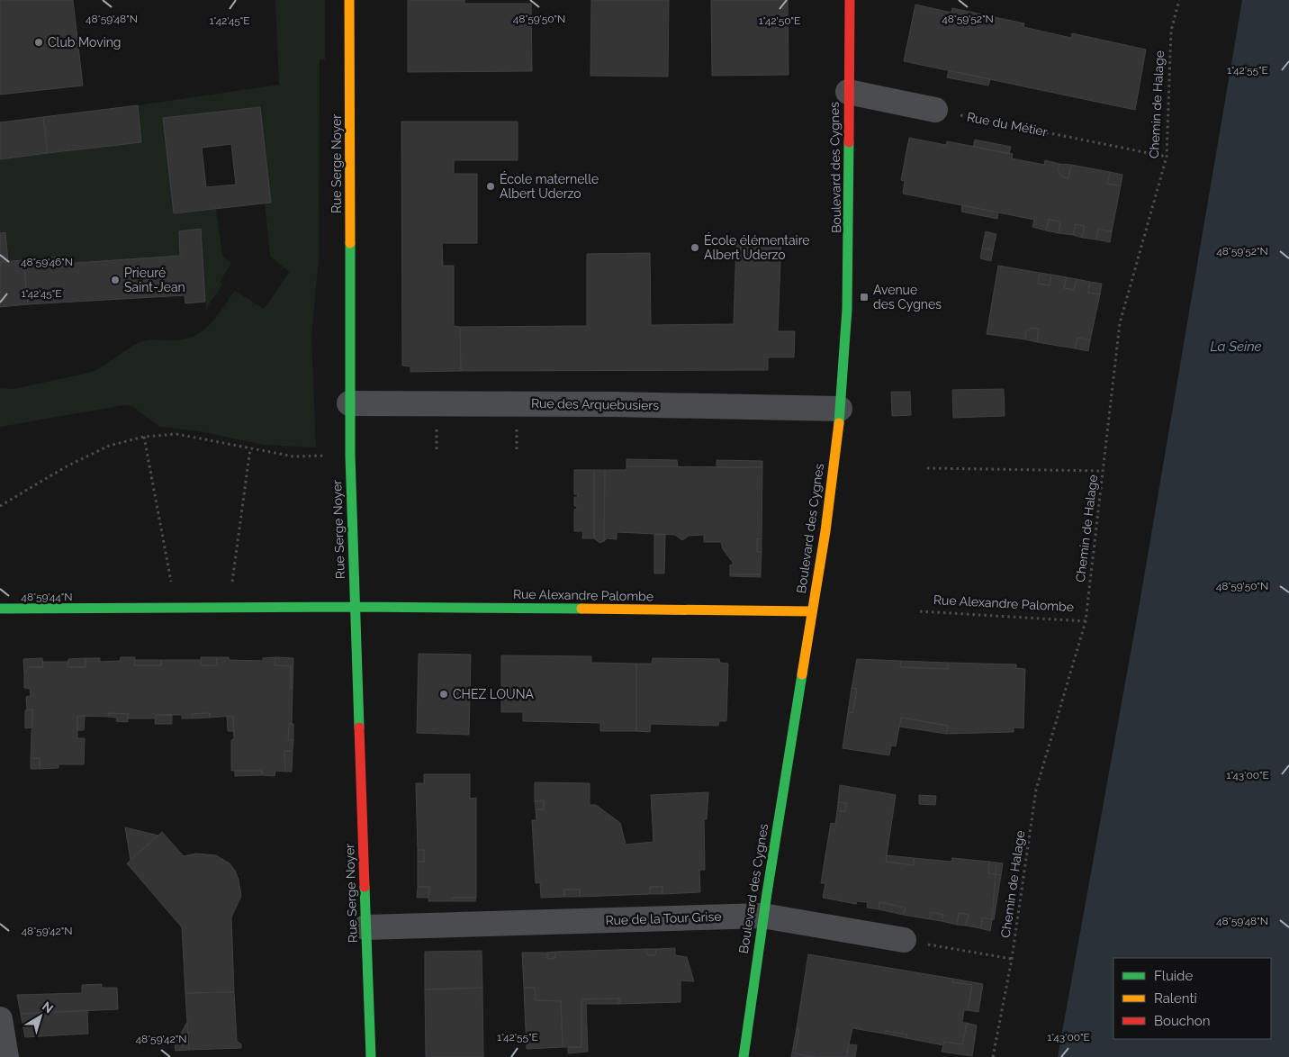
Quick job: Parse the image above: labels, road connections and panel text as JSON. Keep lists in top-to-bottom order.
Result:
{
  "streets": {
    "street": [
      "Rue Serge Noyer",
      "Boulevard des Cygnes",
      "Rue des Arquebusiers",
      "Rue Alexandre Palombe",
      "Rue de la Tour Grise"
    ],
    "path": ["Chemin de Halage", "Rue du Métier"]
  },
  "crossings": [
    ["Chemin de Halage", "Rue du Métier"],
    ["Chemin de Halage", "Rue Alexandre Palombe"],
    ["Rue Serge Noyer", "Rue des Arquebusiers"],
    ["Rue Serge Noyer", "Rue Alexandre Palombe"],
    ["Rue Serge Noyer", "Rue de la Tour Grise"],
    ["Boulevard des Cygnes", "Rue des Arquebusiers"],
    ["Boulevard des Cygnes", "Rue Alexandre Palombe"],
    ["Boulevard des Cygnes", "Rue de la Tour Grise"]
  ],
  "water": ["La Seine"],
  "places": {
    "other": [
      "Club Moving",
      "École maternelle Albert Uderzo",
      "École élémentaire Albert Uderzo",
      "Prieuré Saint-Jean",
      "CHEZ LOUNA"
    ],
    "transit": ["Avenue des Cygnes"]
  },
  "legend": ["Fluide", "Ralenti", "Bouchon"],
  "north": "top right",
  "coordinates": [
    "48°59'48\"N",
    "48°59'50\"N",
    "48°59'52\"N",
    "1°42'50\"E",
    "1°42'45\"E",
    "1°42'55\"E",
    "48°59'46\"N",
    "48°59'44\"N",
    "1°43'00\"E",
    "48°59'42\"N"
  ]
}
